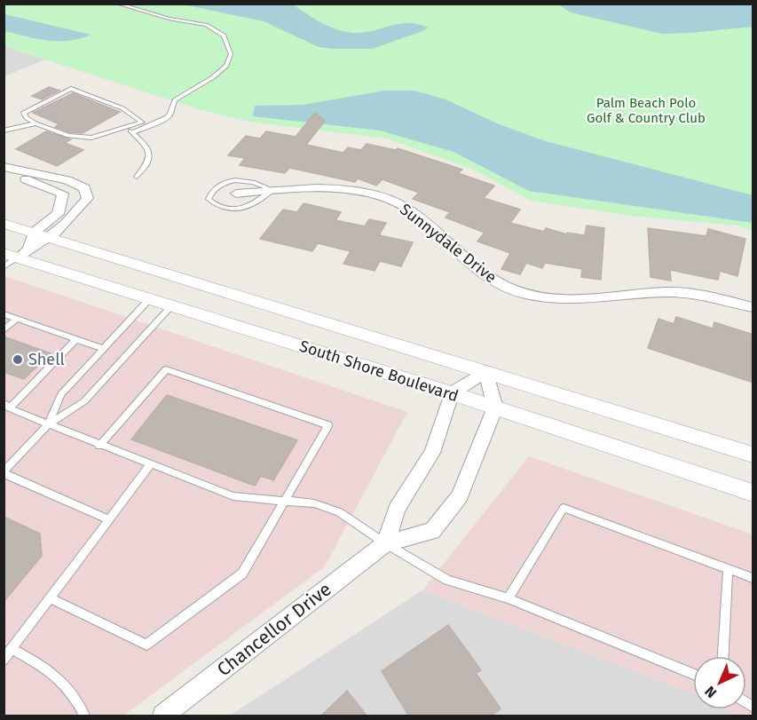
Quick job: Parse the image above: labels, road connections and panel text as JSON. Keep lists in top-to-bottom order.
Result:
{
  "streets": {
    "street": ["Sunnydale Drive", "South Shore Boulevard", "Chancellor Drive"]
  },
  "crossings": [
    ["South Shore Boulevard", "Chancellor Drive"]
  ],
  "parks": ["Palm Beach Polo Golf & Country Club"],
  "places": ["Shell"],
  "north": "bottom left"
}
